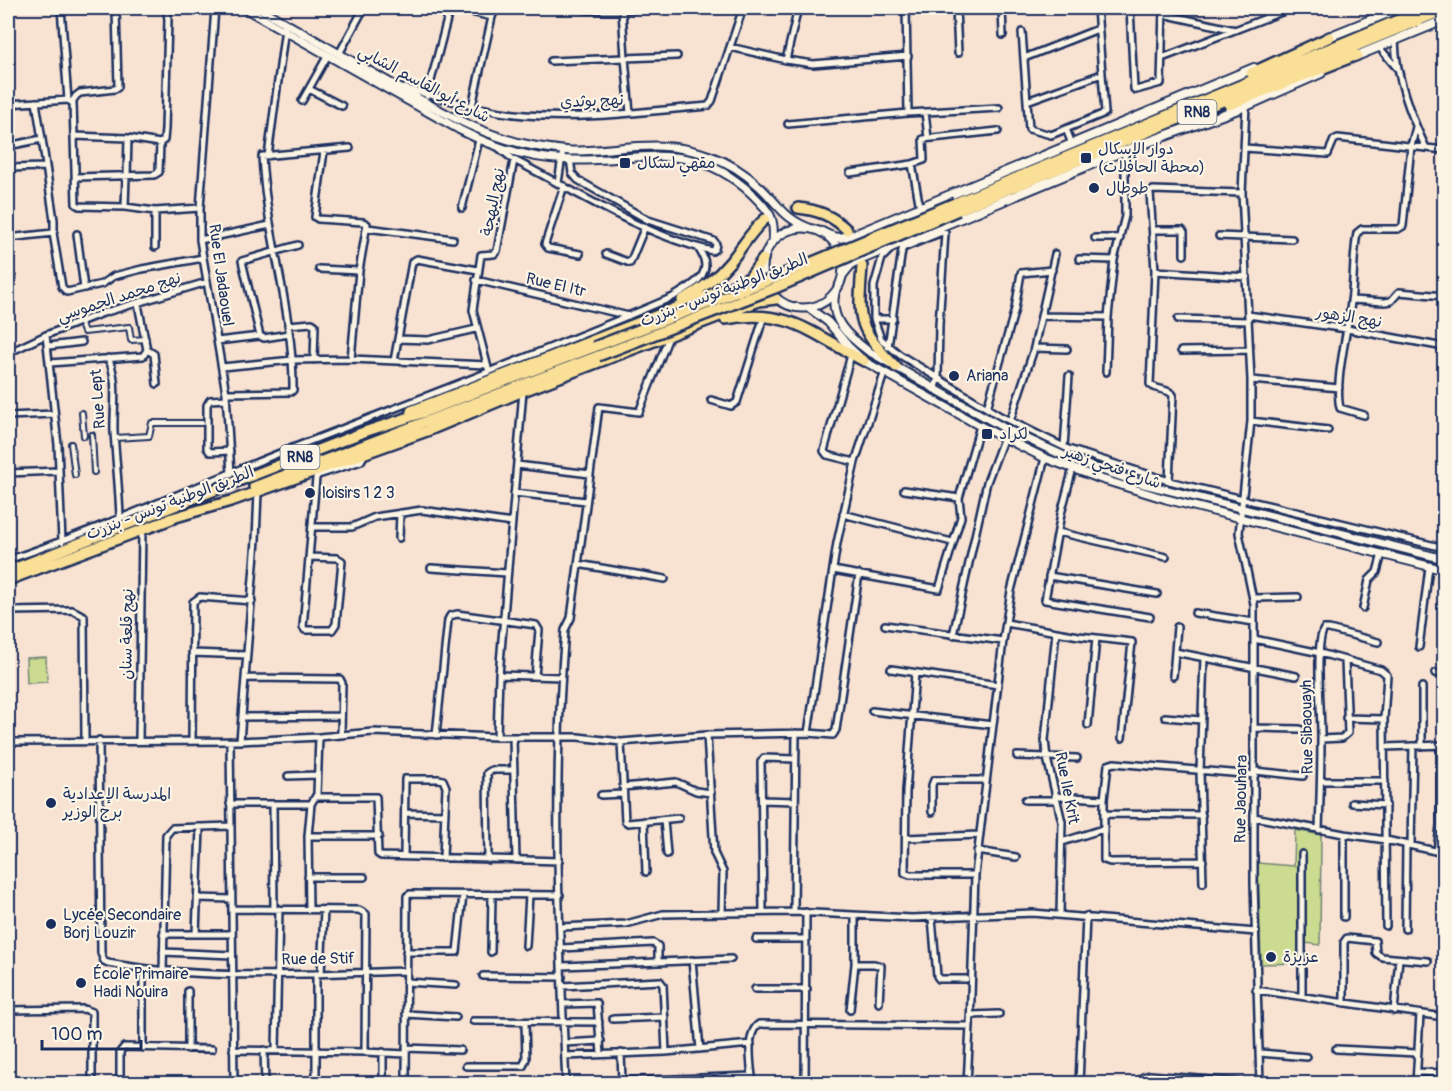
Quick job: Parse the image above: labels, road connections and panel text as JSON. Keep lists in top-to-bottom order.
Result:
{
  "streets": {
    "highway": ["RN8", "الطريق الوطنية تونس - بنزرت"],
    "street": [
      "شارع أبو القاسم الشابي",
      "نهج بوثدي",
      "نهج البهجة",
      "Rue El Jadaouel",
      "Rue El Itr",
      "نهج محمد الجموسي",
      "نهج الزهور",
      "Rue Lept",
      "شارع فتحي زهير",
      "نهج قلعة سنان",
      "Rue Sibaouayh",
      "Rue Ile Krit",
      "Rue Jaouhara",
      "Rue de Stif"
    ]
  },
  "crossings": [
    ["شارع أبو القاسم الشابي", "نهج بوثدي"],
    ["شارع أبو القاسم الشابي", "RN8"],
    ["شارع أبو القاسم الشابي", "شارع فتحي زهير"],
    ["RN8", "الطريق الوطنية تونس - بنزرت"],
    ["RN8", "شارع فتحي زهير"],
    ["Rue El Jadaouel", "نهج محمد الجموسي"],
    ["الطريق الوطنية تونس - بنزرت", "نهج قلعة سنان"],
    ["نهج الزهور", "Rue Jaouhara"],
    ["شارع فتحي زهير", "Rue Jaouhara"]
  ],
  "places": {
    "transit": ["دوار الإسكال (محطة الحافلات)", "مقهي لسكال", "لكراد"],
    "other": [
      "طوطال",
      "Ariana",
      "loisirs 1 2 3",
      "المدرسة الإعدادية برج الوزير",
      "Lycée Secondaire Borj Louzir",
      "عزيزة",
      "École Primaire Hadi Nouira"
    ]
  },
  "scale_bar": "100 m"
}
